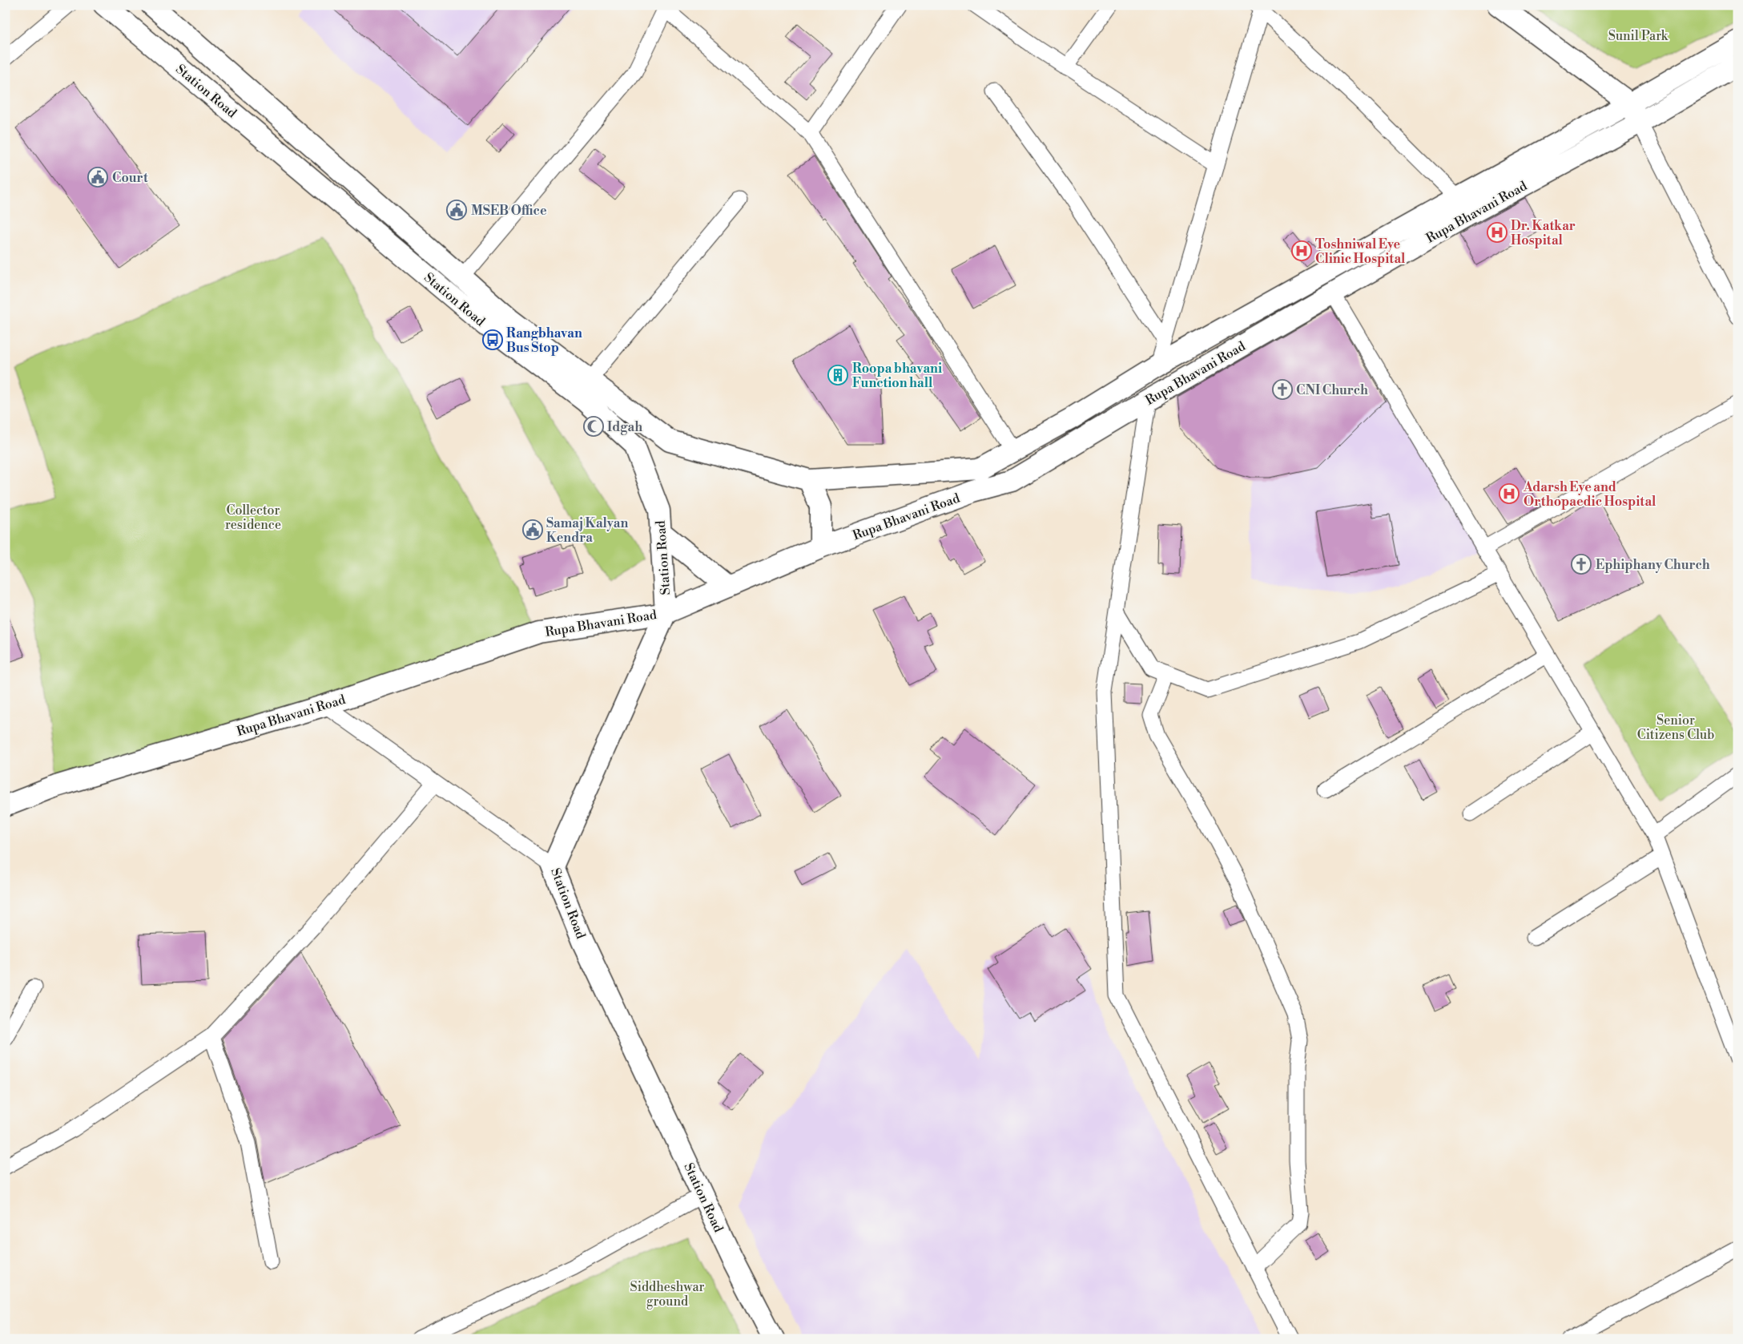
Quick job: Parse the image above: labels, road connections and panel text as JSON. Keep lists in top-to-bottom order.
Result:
{
  "streets": {
    "main road": ["Station Road", "Rupa Bhavani Road"]
  },
  "crossings": [
    ["Station Road", "Rupa Bhavani Road"]
  ],
  "parks": [
    "Sunil Park",
    "Collector residence",
    "Senior Citizens Club",
    "Siddheshwar ground"
  ],
  "places": {
    "public building": ["Court", "MSEB Office", "Samaj Kalyan Kendra"],
    "hospital": ["Dr. Katkar Hospital", "Toshniwal Eye Clinic Hospital", "Adarsh Eye and Orthopaedic Hospital"],
    "bus stop": ["Rangbhavan Bus Stop"],
    "building": ["Roopa bhavani Function hall"],
    "church": ["CNI Church", "Ephiphany Church"],
    "mosque": ["Idgah"]
  }
}
